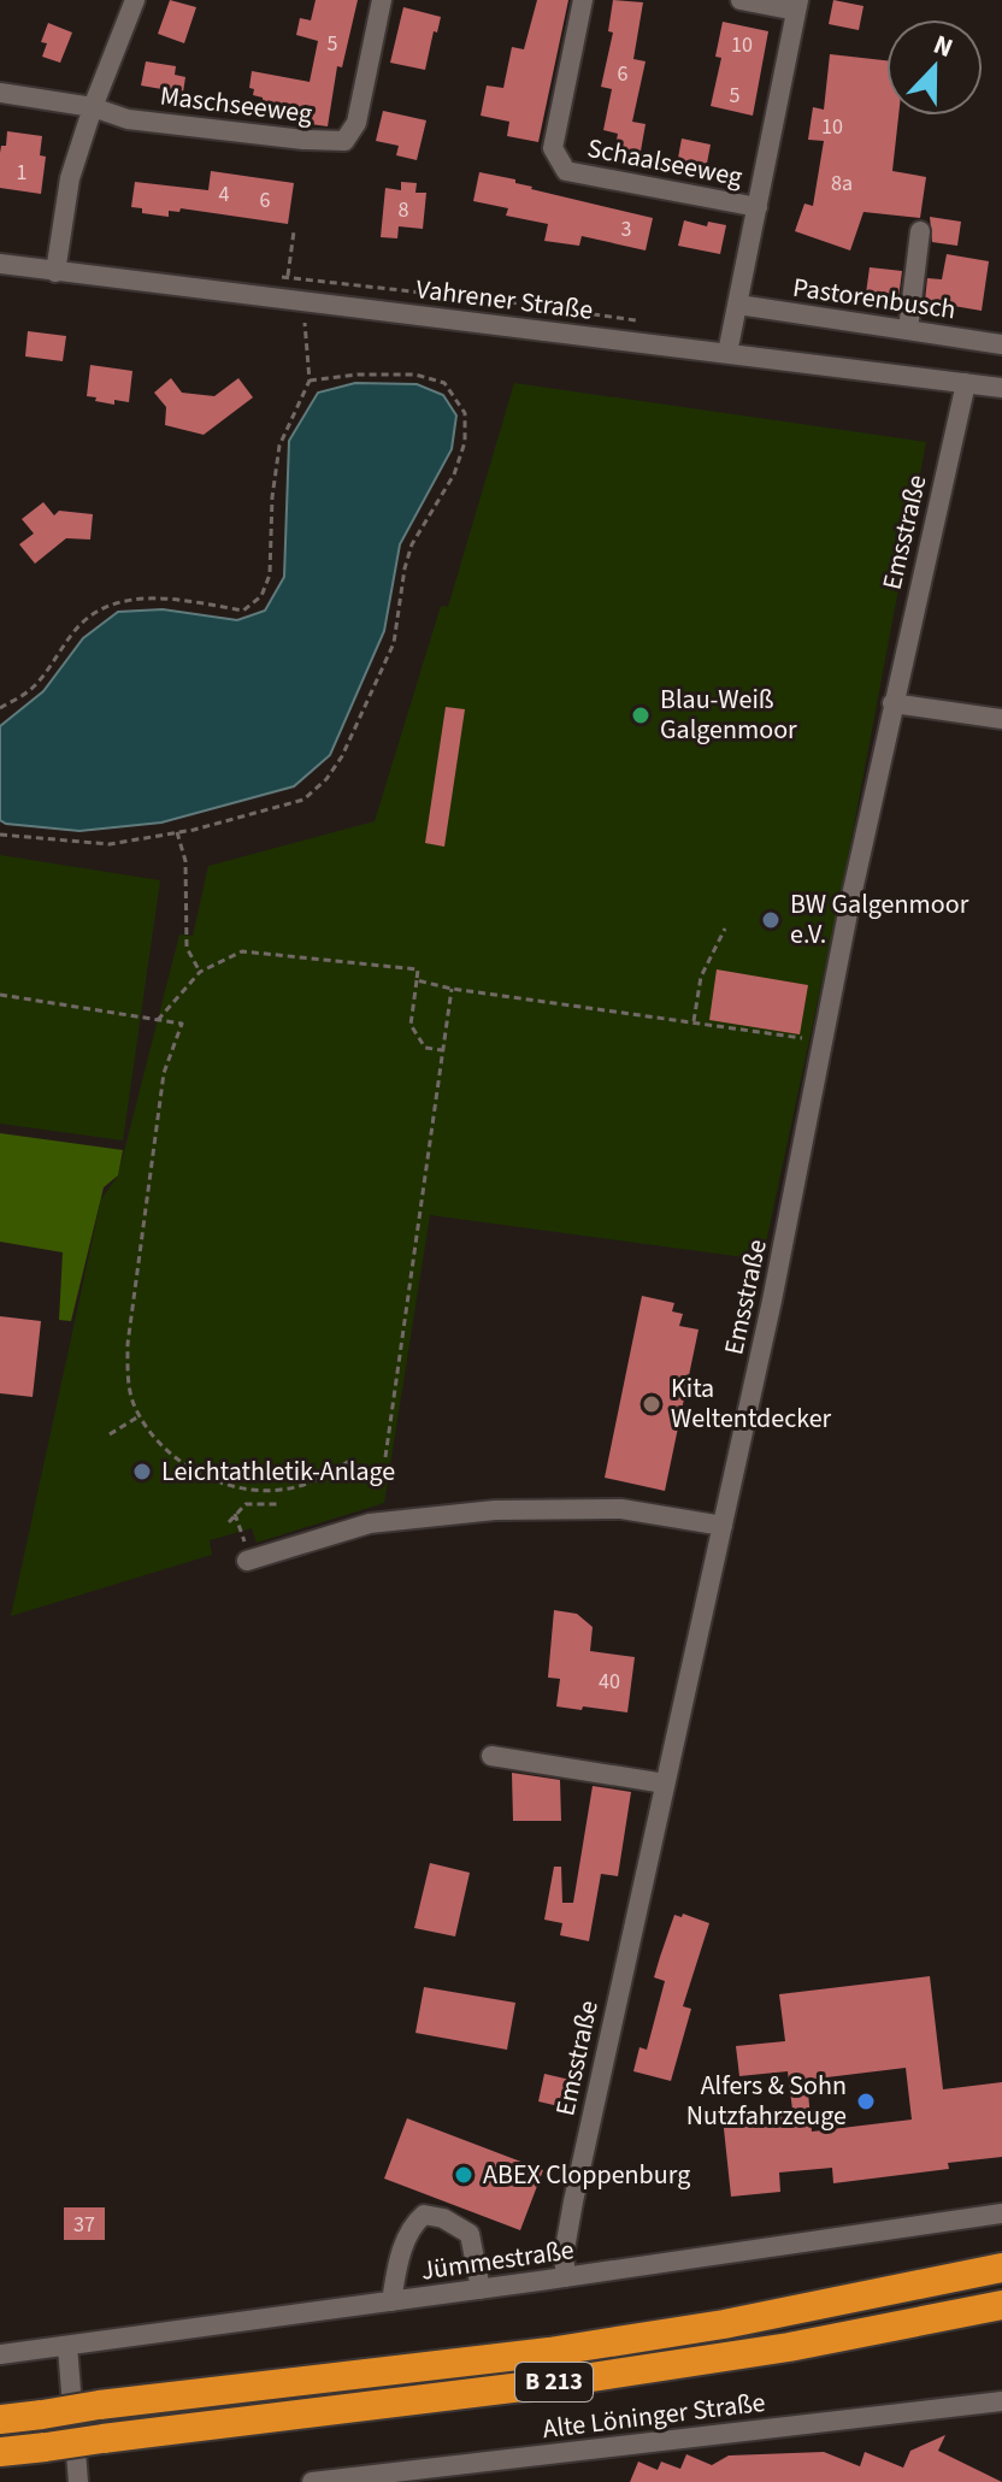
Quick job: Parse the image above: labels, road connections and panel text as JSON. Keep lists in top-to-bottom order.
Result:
{
  "streets": {
    "highway": ["B 213"],
    "street": [
      "Maschseeweg",
      "Schaalseeweg",
      "Pastorenbusch",
      "Vahrener Straße",
      "Emsstraße",
      "Jümmestraße",
      "Alte Löninger Straße"
    ]
  },
  "crossings": [
    ["Vahrener Straße", "Emsstraße"],
    ["Emsstraße", "Jümmestraße"]
  ],
  "places": [
    "Blau-Weiß Galgenmoor",
    "BW Galgenmoor e.V.",
    "Kita Weltentdecker",
    "Leichtathletik-Anlage",
    "Alfers & Sohn Nutzfahrzeuge",
    "ABEX Cloppenburg"
  ],
  "house_numbers": [
    "5",
    "10",
    "6",
    "5",
    "10",
    "1",
    "8a",
    "4",
    "6",
    "8",
    "3",
    "40",
    "37"
  ],
  "north": "top"
}
